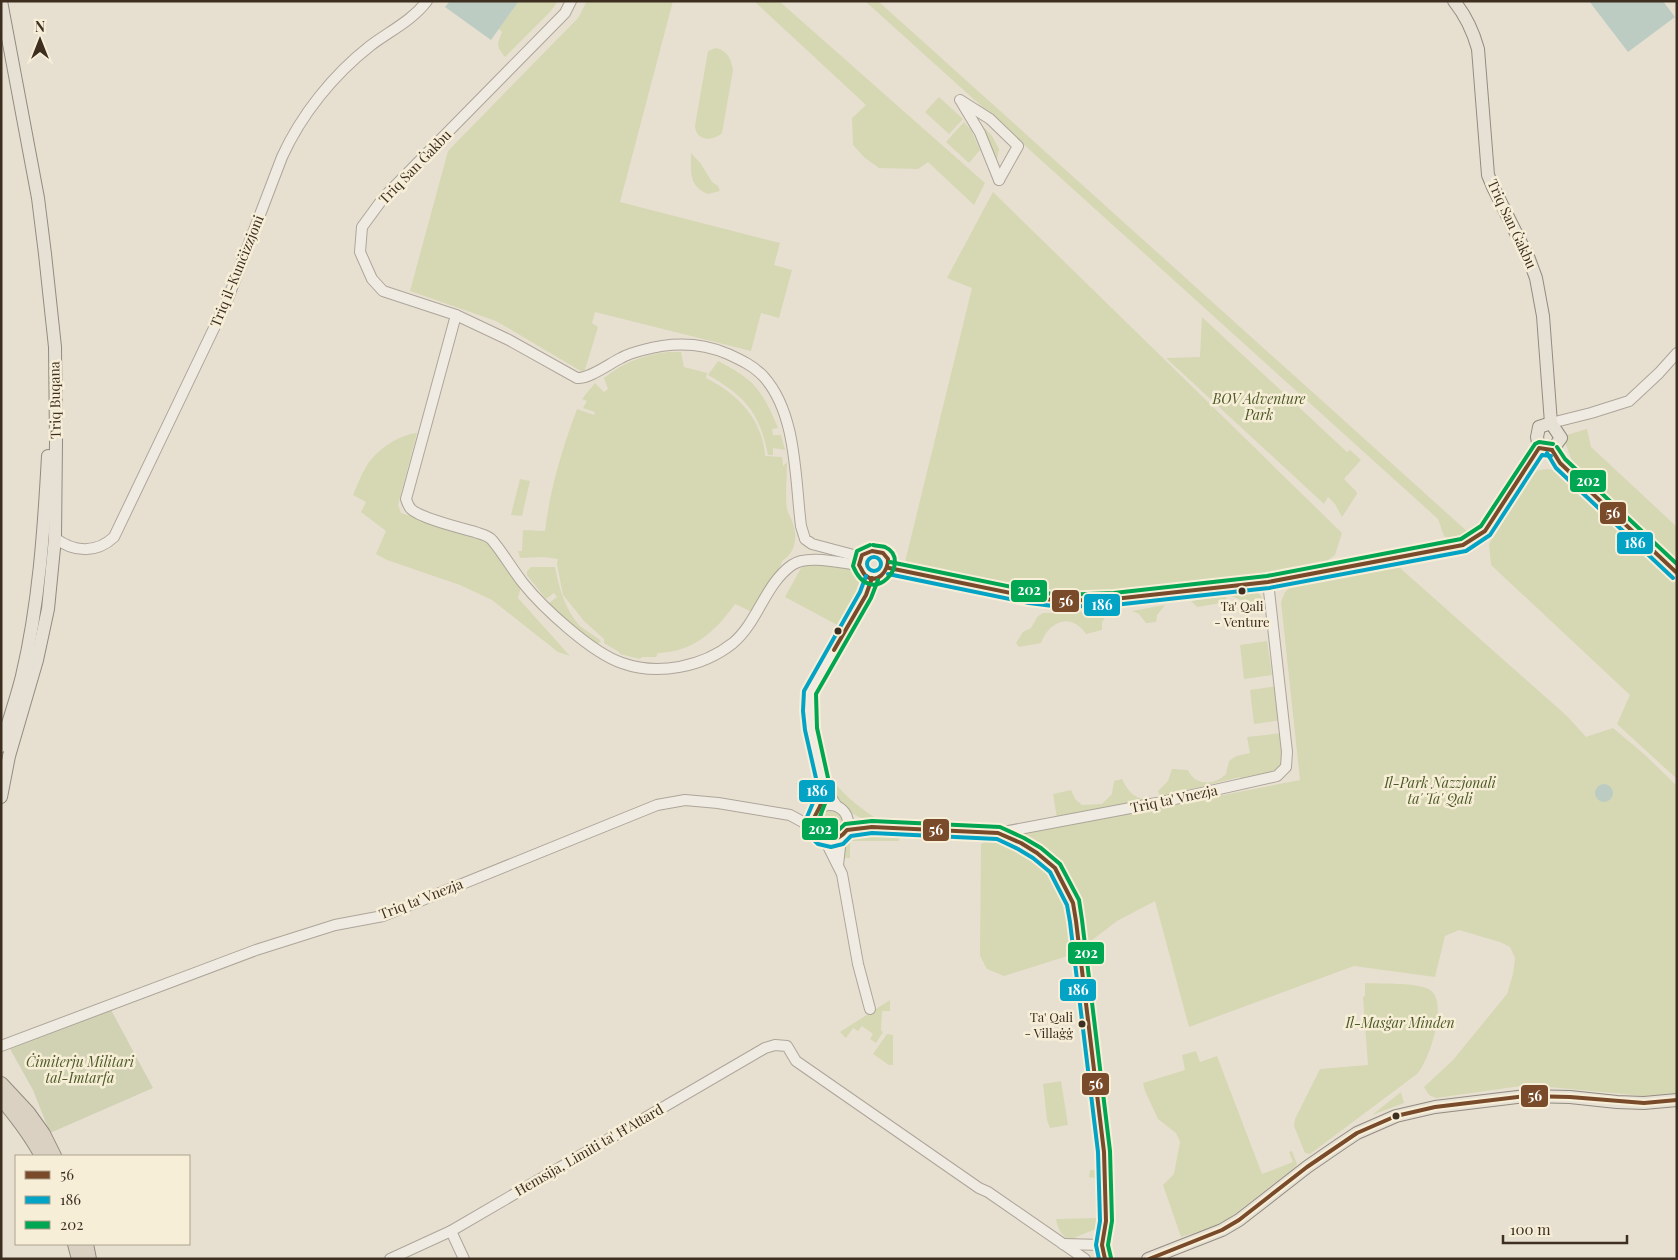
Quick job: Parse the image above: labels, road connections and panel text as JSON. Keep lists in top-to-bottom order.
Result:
{
  "streets": {
    "main road": ["Triq San Ġakbu", "Triq Buqana"],
    "street": ["Triq il-Kunċizzjoni", "Triq ta' Vnezja", "Ħemsija, Limiti ta' Ħ'Attard"]
  },
  "crossings": [
    ["Triq il-Kunċizzjoni", "Triq Buqana"]
  ],
  "parks": [
    "BOV Adventure Park",
    "Il-Park Nazzjonali ta' Ta' Qali",
    "Il-Masġar Minden",
    "Ċimiterju Militari tal-Imtarfa"
  ],
  "places": ["Ta' Qali - Venture", "Ta' Qali - Villaġġ"],
  "lines": ["transit line 202", "transit line 56", "transit line 186"],
  "legend": ["56", "186", "202"],
  "scale_bar": "100 m",
  "north": "top"
}
